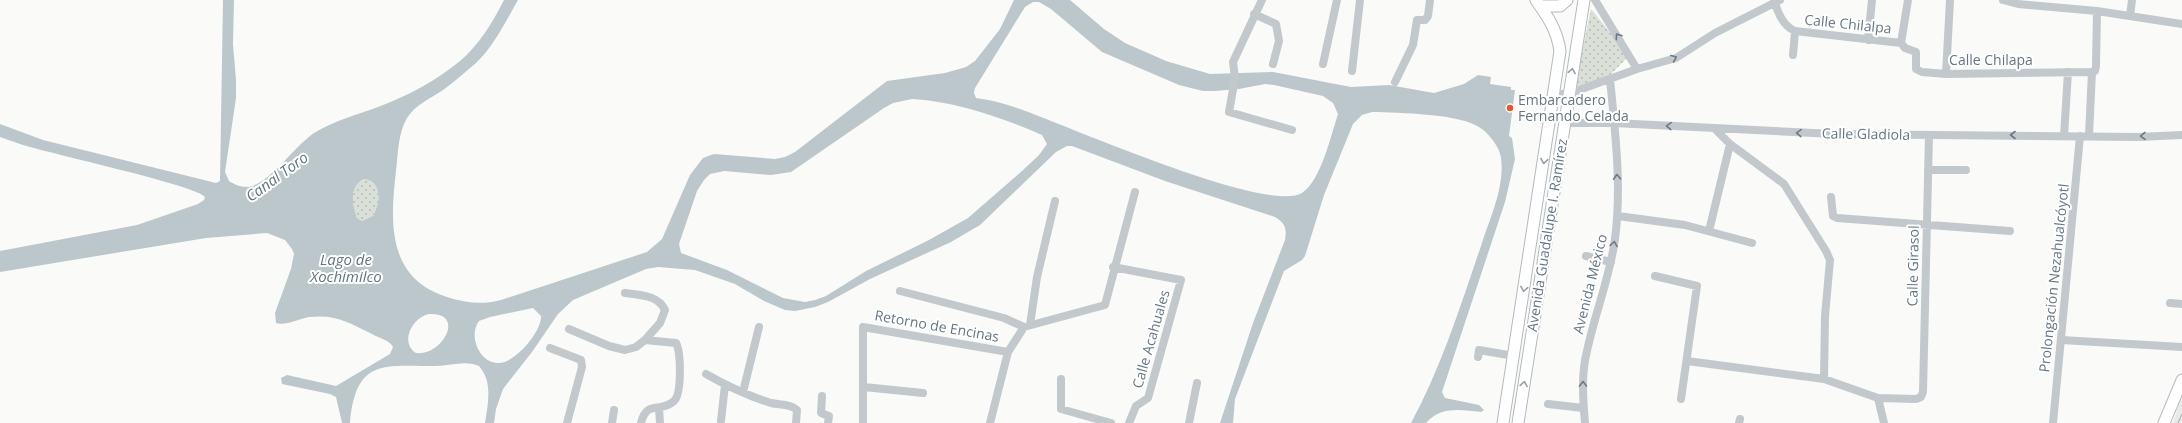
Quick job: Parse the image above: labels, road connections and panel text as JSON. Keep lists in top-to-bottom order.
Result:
{
  "streets": {
    "main road": ["Calle Gladiola", "Avenida Guadalupe I. Ramírez"],
    "street": [
      "Calle Chilalpa",
      "Calle Chilapa",
      "Calle Girasol",
      "Prolongación Nezahualcóyotl",
      "Avenida México",
      "Retorno de Encinas",
      "Calle Acahuales"
    ]
  },
  "crossings": [
    ["Calle Chilalpa", "Calle Chilapa"],
    ["Calle Gladiola", "Avenida Guadalupe I. Ramírez"],
    ["Calle Gladiola", "Calle Girasol"],
    ["Calle Gladiola", "Prolongación Nezahualcóyotl"],
    ["Calle Gladiola", "Avenida México"]
  ],
  "one_way": ["Calle Gladiola", "Avenida México"],
  "water": ["Canal Toro", "Lago de Xochimilco"],
  "places": ["Embarcadero Fernando Celada"]
}
